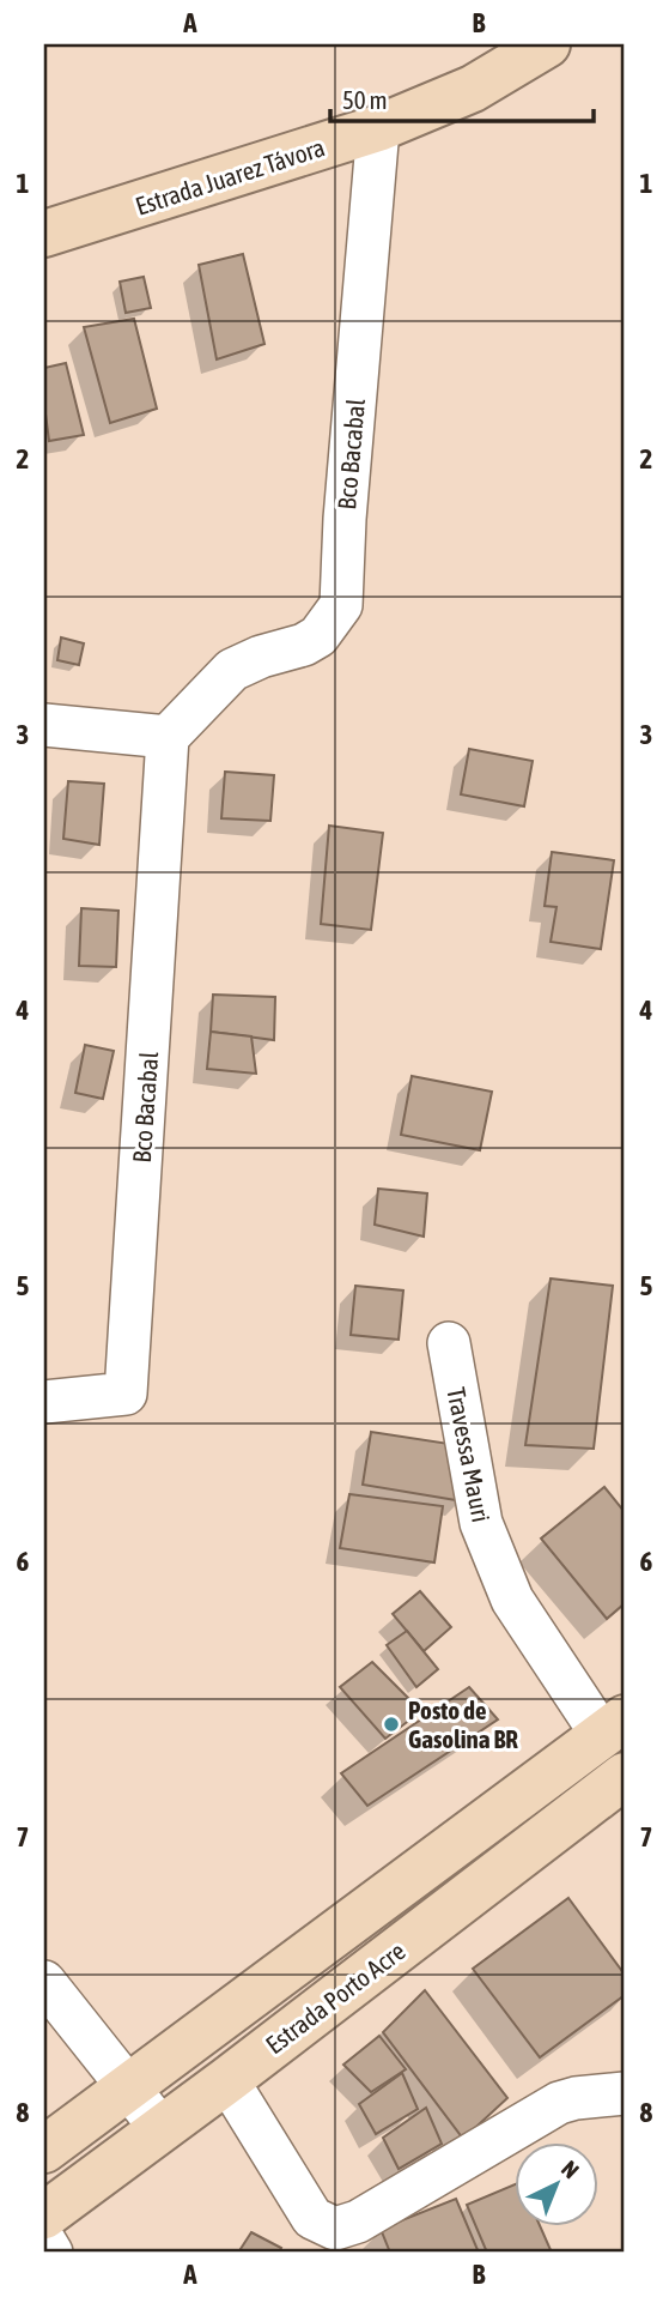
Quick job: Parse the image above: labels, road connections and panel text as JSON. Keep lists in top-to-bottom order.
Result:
{
  "streets": {
    "main road": ["Estrada Juarez Távora", "Estrada Porto Acre"],
    "street": ["Bco Bacabal", "Travessa Mauri"]
  },
  "crossings": [
    ["Estrada Juarez Távora", "Bco Bacabal"],
    ["Travessa Mauri", "Estrada Porto Acre"]
  ],
  "places": ["Posto de Gasolina BR"],
  "scale_bar": "50 m",
  "north": "top right",
  "grid": {
    "columns": ["A", "B"],
    "rows": [
      "1",
      "2",
      "3",
      "4",
      "5",
      "6",
      "7",
      "8"
    ]
  }
}
